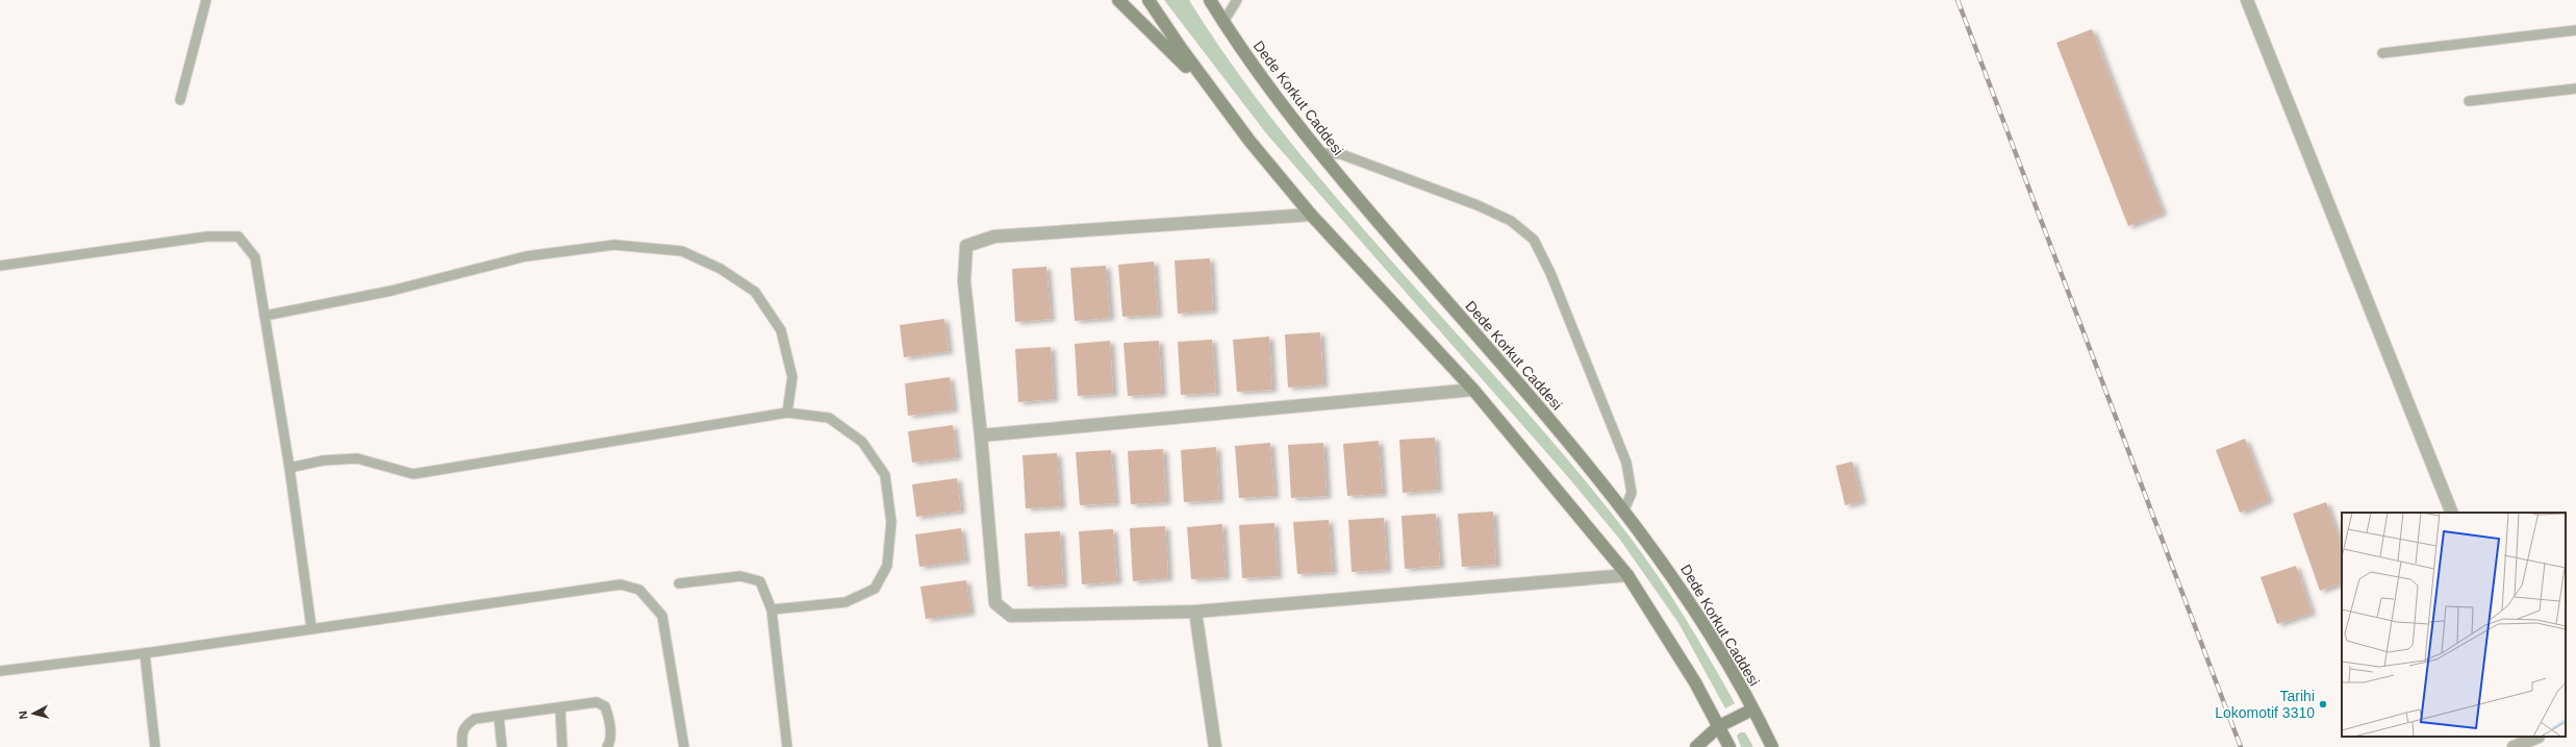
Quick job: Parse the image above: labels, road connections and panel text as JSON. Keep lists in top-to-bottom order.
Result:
{
  "streets": {
    "main road": ["Dede Korkut Caddesi"]
  },
  "places": ["Tarihi Lokomotif 3310"],
  "north": "left"
}
